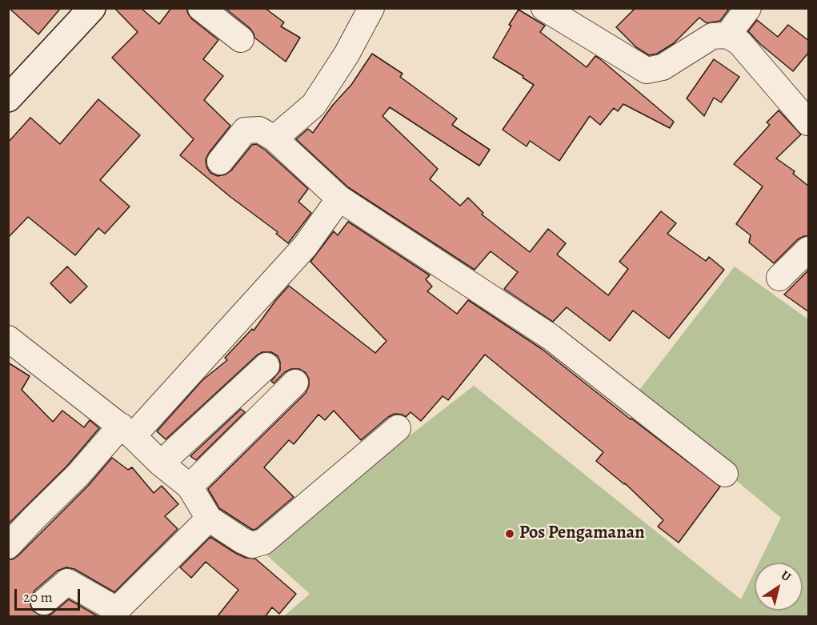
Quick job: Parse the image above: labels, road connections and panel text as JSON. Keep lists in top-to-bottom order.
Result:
{
  "places": ["Pos Pengamanan"],
  "scale_bar": "20 m",
  "north": "top right"
}
